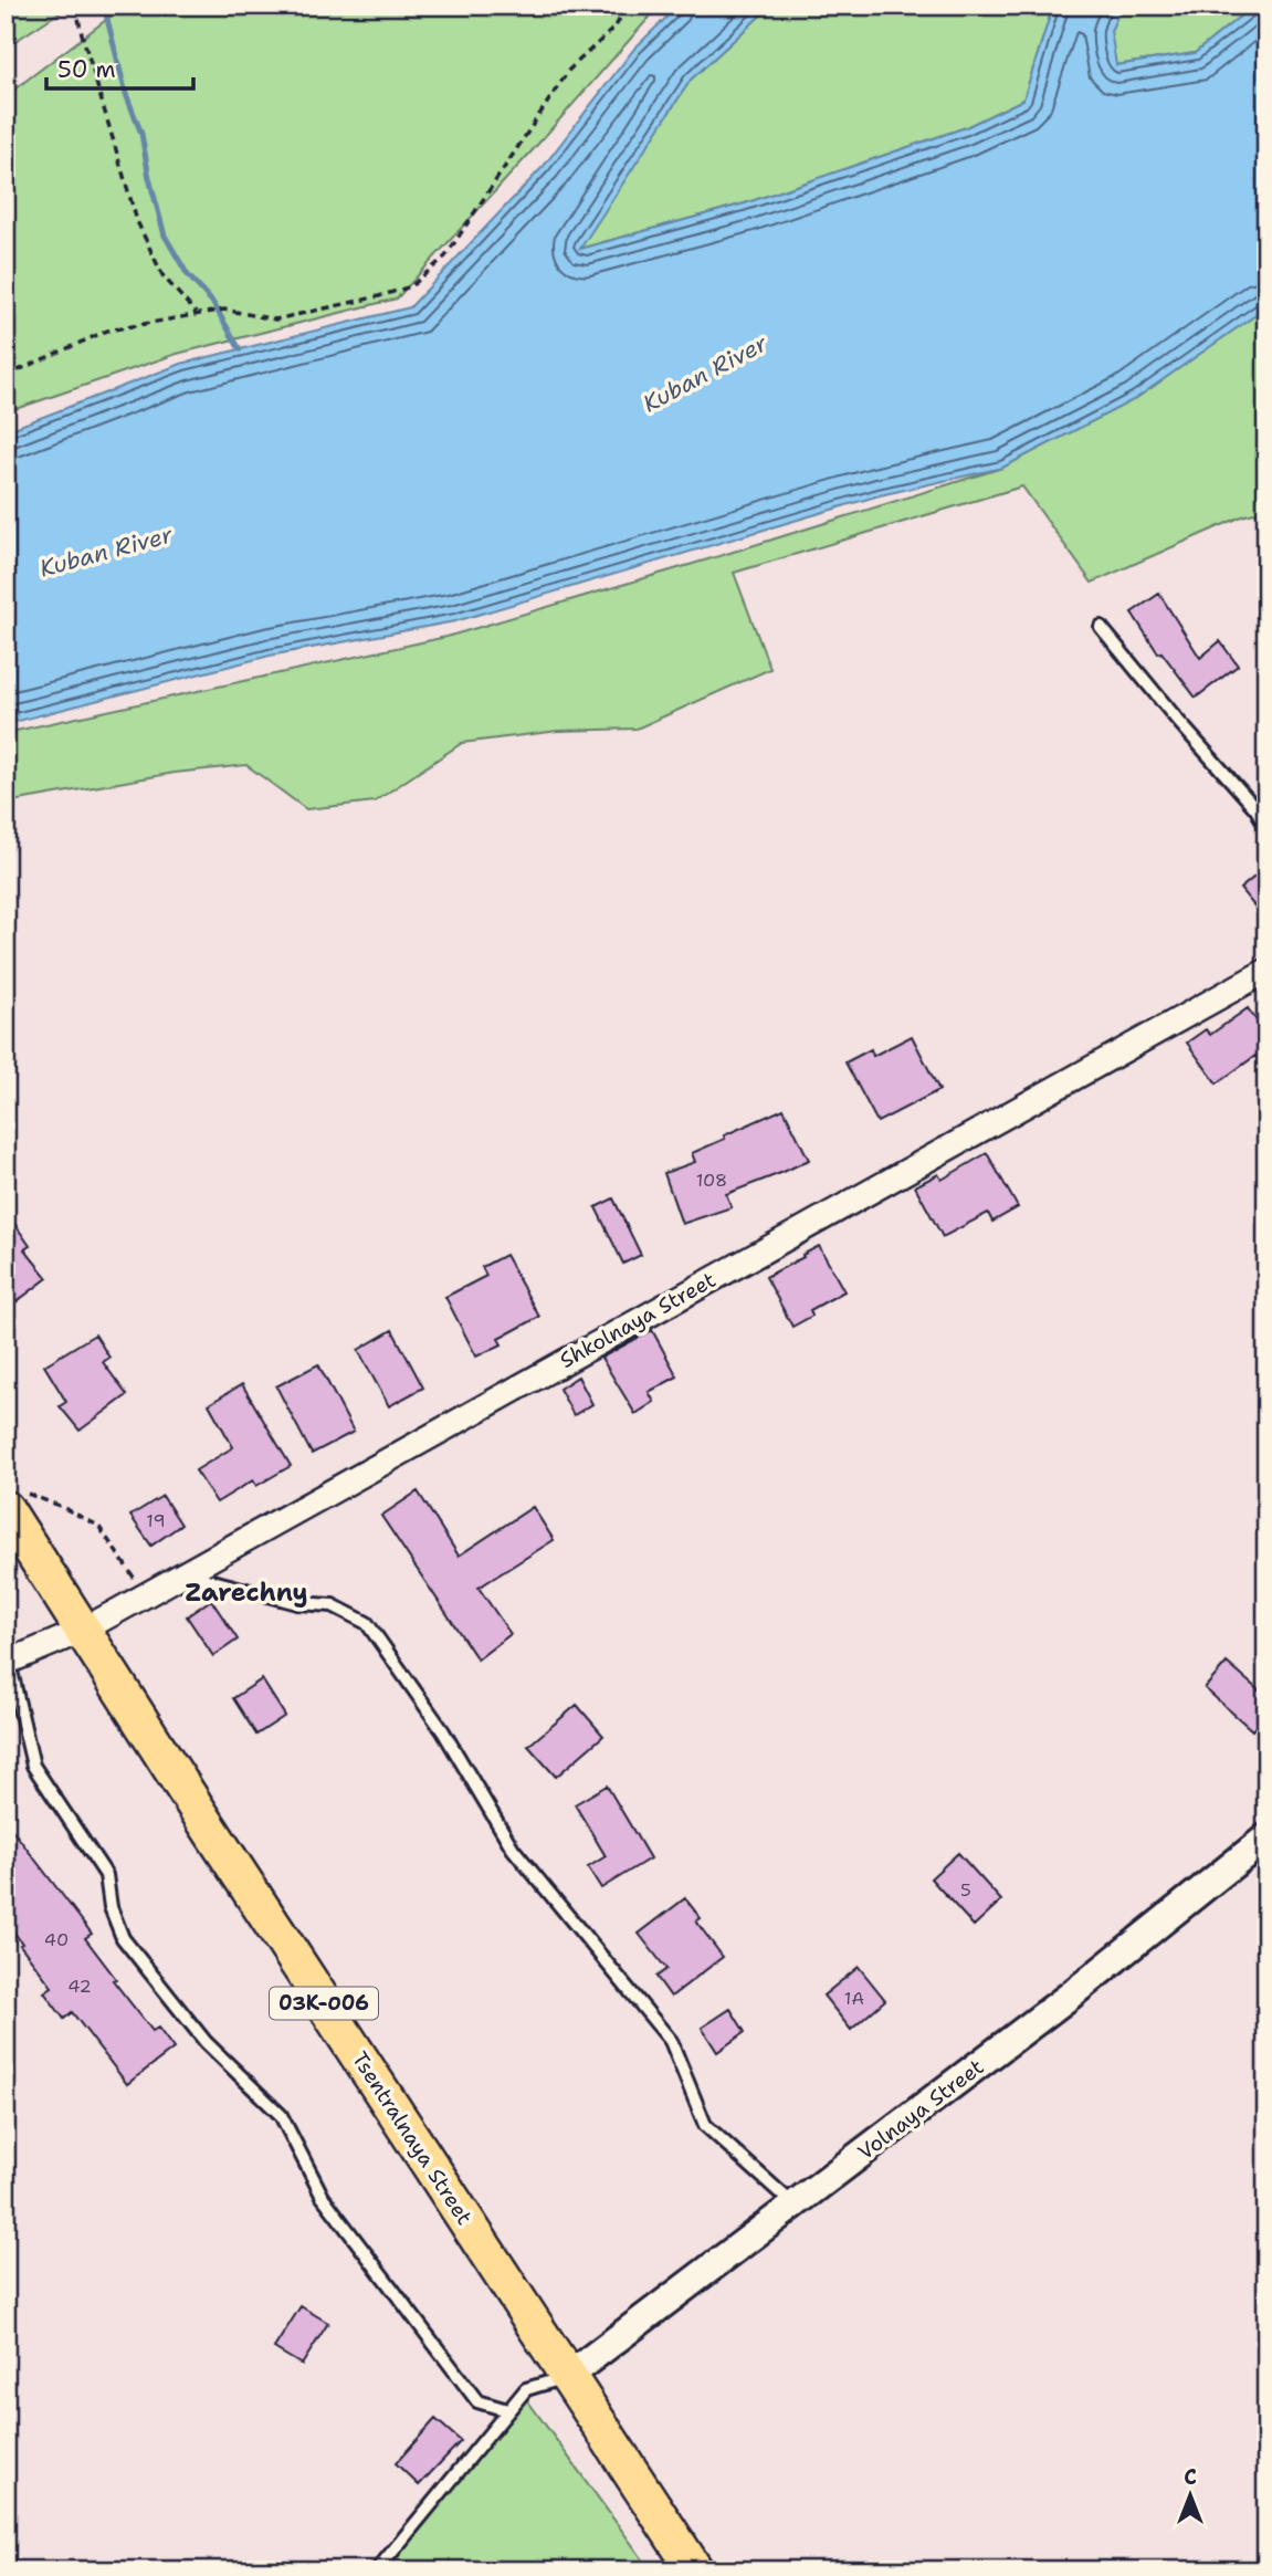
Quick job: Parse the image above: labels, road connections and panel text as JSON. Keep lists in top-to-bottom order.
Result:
{
  "streets": {
    "main road": ["03К-006", "Tsentralnaya Street"],
    "street": ["Shkolnaya Street", "Volnaya Street"]
  },
  "crossings": [
    ["Shkolnaya Street", "Tsentralnaya Street"],
    ["Volnaya Street", "Tsentralnaya Street"]
  ],
  "districts": ["Zarechny"],
  "water": ["Kuban River"],
  "house_numbers": [
    "108",
    "19",
    "5",
    "40",
    "42",
    "1А"
  ],
  "scale_bar": "50 m",
  "north": "top"
}
